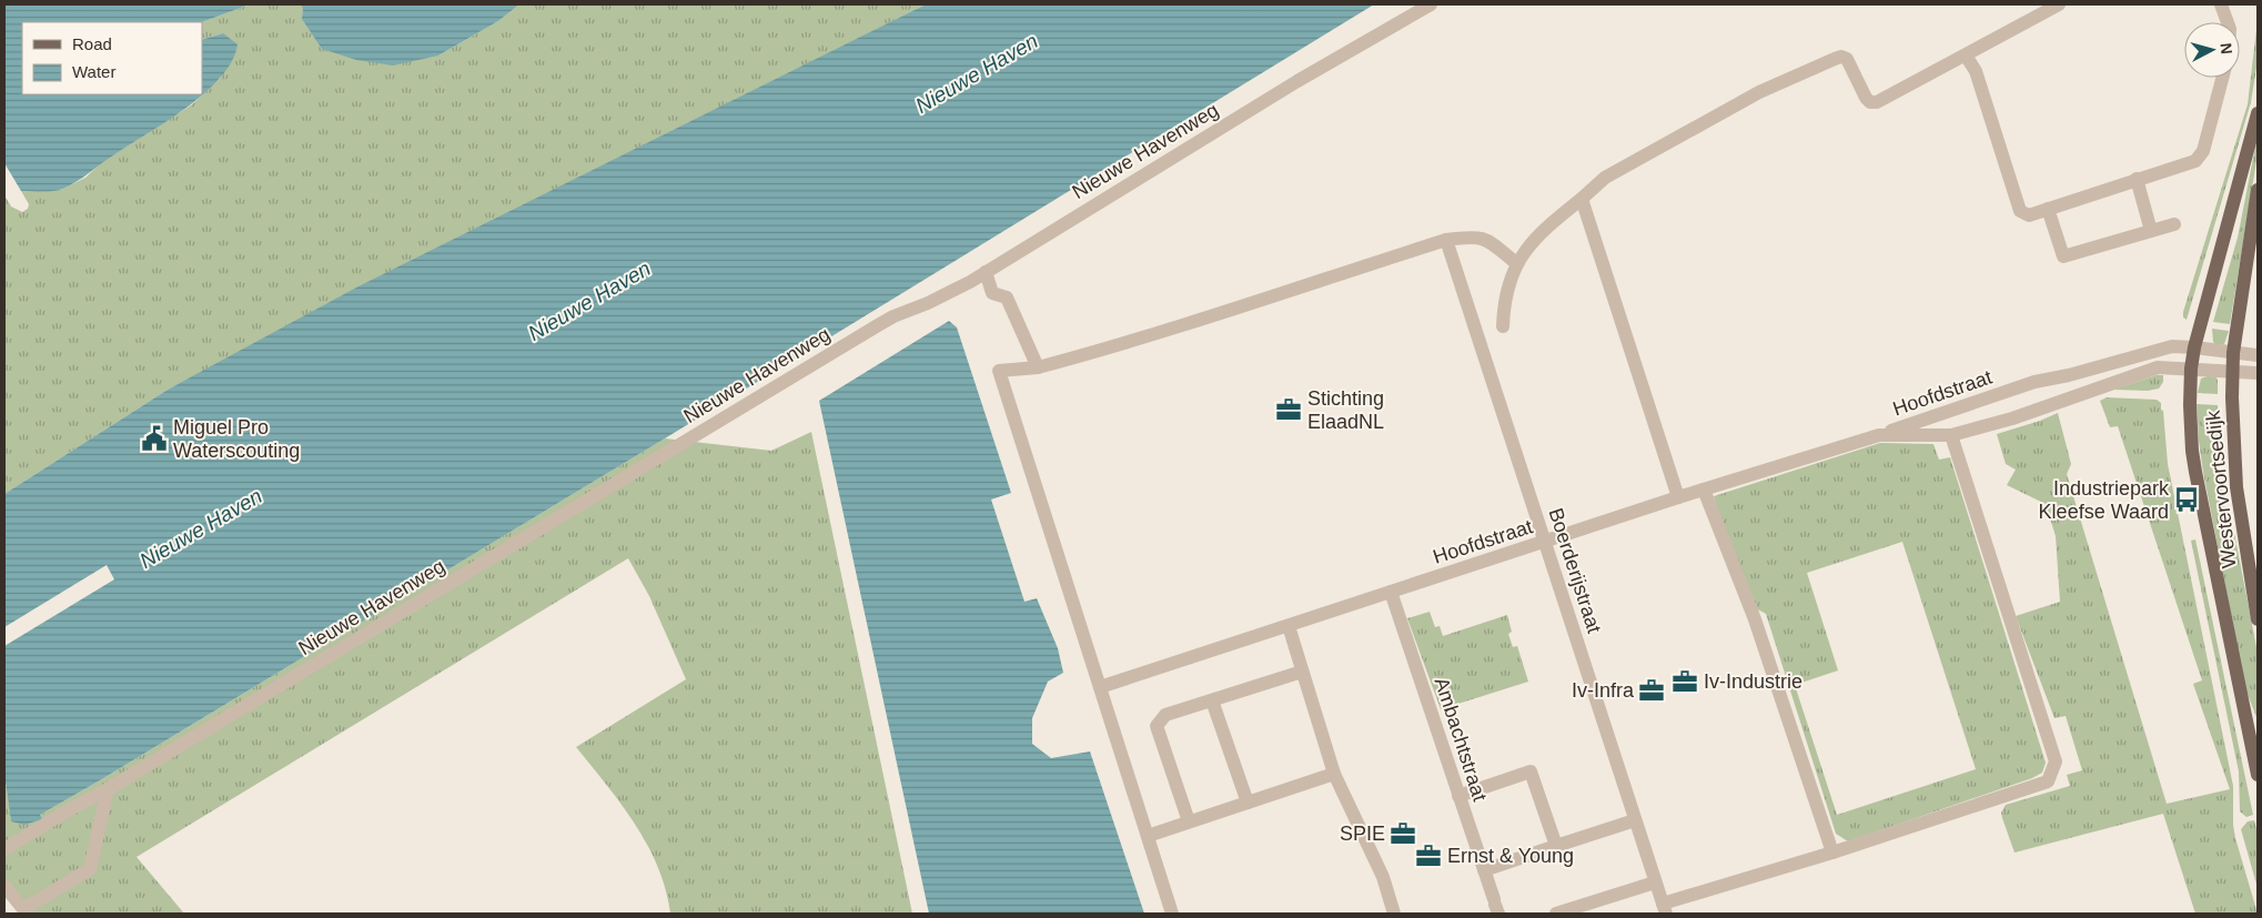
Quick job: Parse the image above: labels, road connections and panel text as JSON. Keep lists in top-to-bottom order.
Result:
{
  "streets": {
    "main road": ["Westervoortsedijk"],
    "street": [
      "Nieuwe Havenweg",
      "Hoofdstraat",
      "Boerderijstraat",
      "Ambachtstraat"
    ]
  },
  "crossings": [
    ["Hoofdstraat", "Boerderijstraat"],
    ["Hoofdstraat", "Ambachtstraat"]
  ],
  "water": ["Nieuwe Haven"],
  "places": {
    "office": [
      "Stichting ElaadNL",
      "Iv-Industrie",
      "Iv-Infra",
      "SPIE",
      "Ernst & Young"
    ],
    "public building": ["Miguel Pro Waterscouting"],
    "bus stop": ["Industriepark Kleefse Waard"]
  },
  "legend": ["Road", "Water"],
  "north": "right"
}
